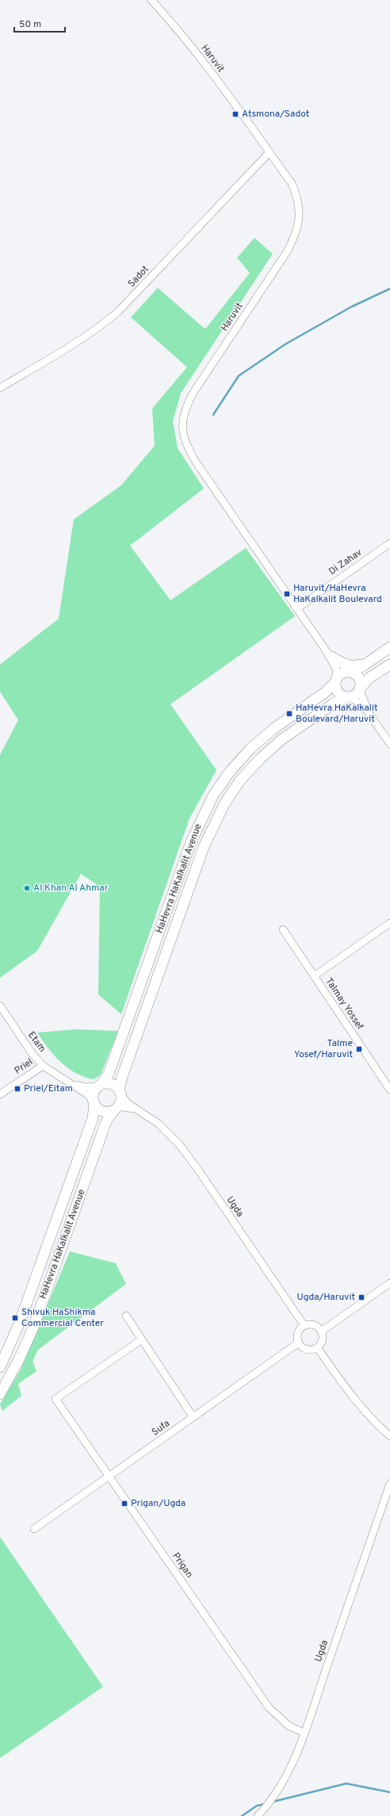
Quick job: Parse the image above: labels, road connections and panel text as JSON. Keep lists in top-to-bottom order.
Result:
{
  "streets": {
    "main road": ["HaHevra HaKalkalit Avenue"],
    "street": [
      "Haruvit",
      "Sadot",
      "Di Zahav",
      "Talmay Yossef",
      "Etam",
      "Priel",
      "Ugda",
      "Sufa",
      "Prigan"
    ]
  },
  "crossings": [
    ["Haruvit", "Sadot"],
    ["Haruvit", "Di Zahav"],
    ["Haruvit", "HaHevra HaKalkalit Avenue"],
    ["HaHevra HaKalkalit Avenue", "Etam"],
    ["HaHevra HaKalkalit Avenue", "Ugda"],
    ["Etam", "Priel"],
    ["Etam", "Ugda"],
    ["Ugda", "Sufa"],
    ["Ugda", "Prigan"],
    ["Sufa", "Prigan"]
  ],
  "places": {
    "transit": [
      "Atsmona/Sadot",
      "Haruvit/HaHevra HaKalkalit Boulevard",
      "HaHevra HaKalkalit Boulevard/Haruvit",
      "Talme Yosef/Haruvit",
      "Priel/Eitam",
      "Ugda/Haruvit",
      "Shivuk HaShikma Commercial Center",
      "Prigan/Ugda"
    ],
    "other": ["Al Khan Al Ahmar"]
  },
  "scale_bar": "50 m"
}
